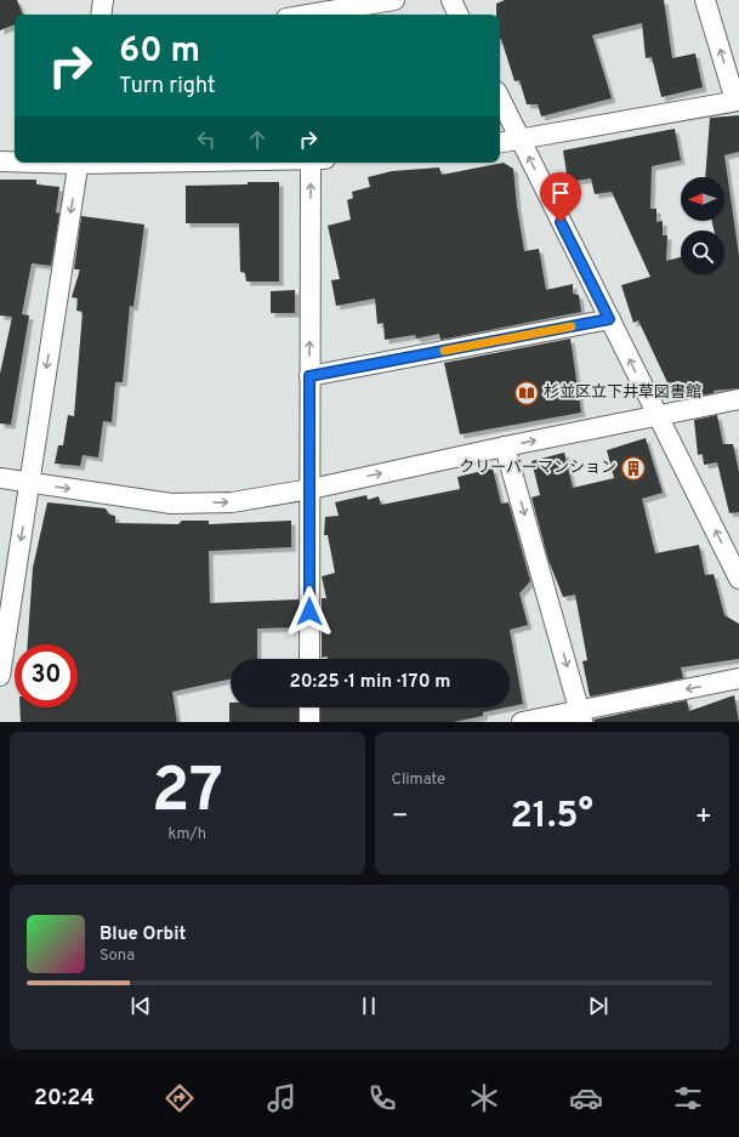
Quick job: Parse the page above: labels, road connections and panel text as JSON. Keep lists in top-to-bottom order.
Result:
{
  "places": {
    "library": ["杉並区立下井草図書館"],
    "building": ["クリーバーマンション"]
  },
  "north": "left",
  "page": {
    "turn": ["60 m", "Turn right"],
    "limit": "30",
    "trip": "20:25 · 1 min · 170 m",
    "tile": [
      ["27", "km/h"],
      "Climate"
    ],
    "heat": ["−", "21.5°", "+"],
    "song": ["Blue Orbit", "Sona"],
    "tabs": "20:24"
  }
}
